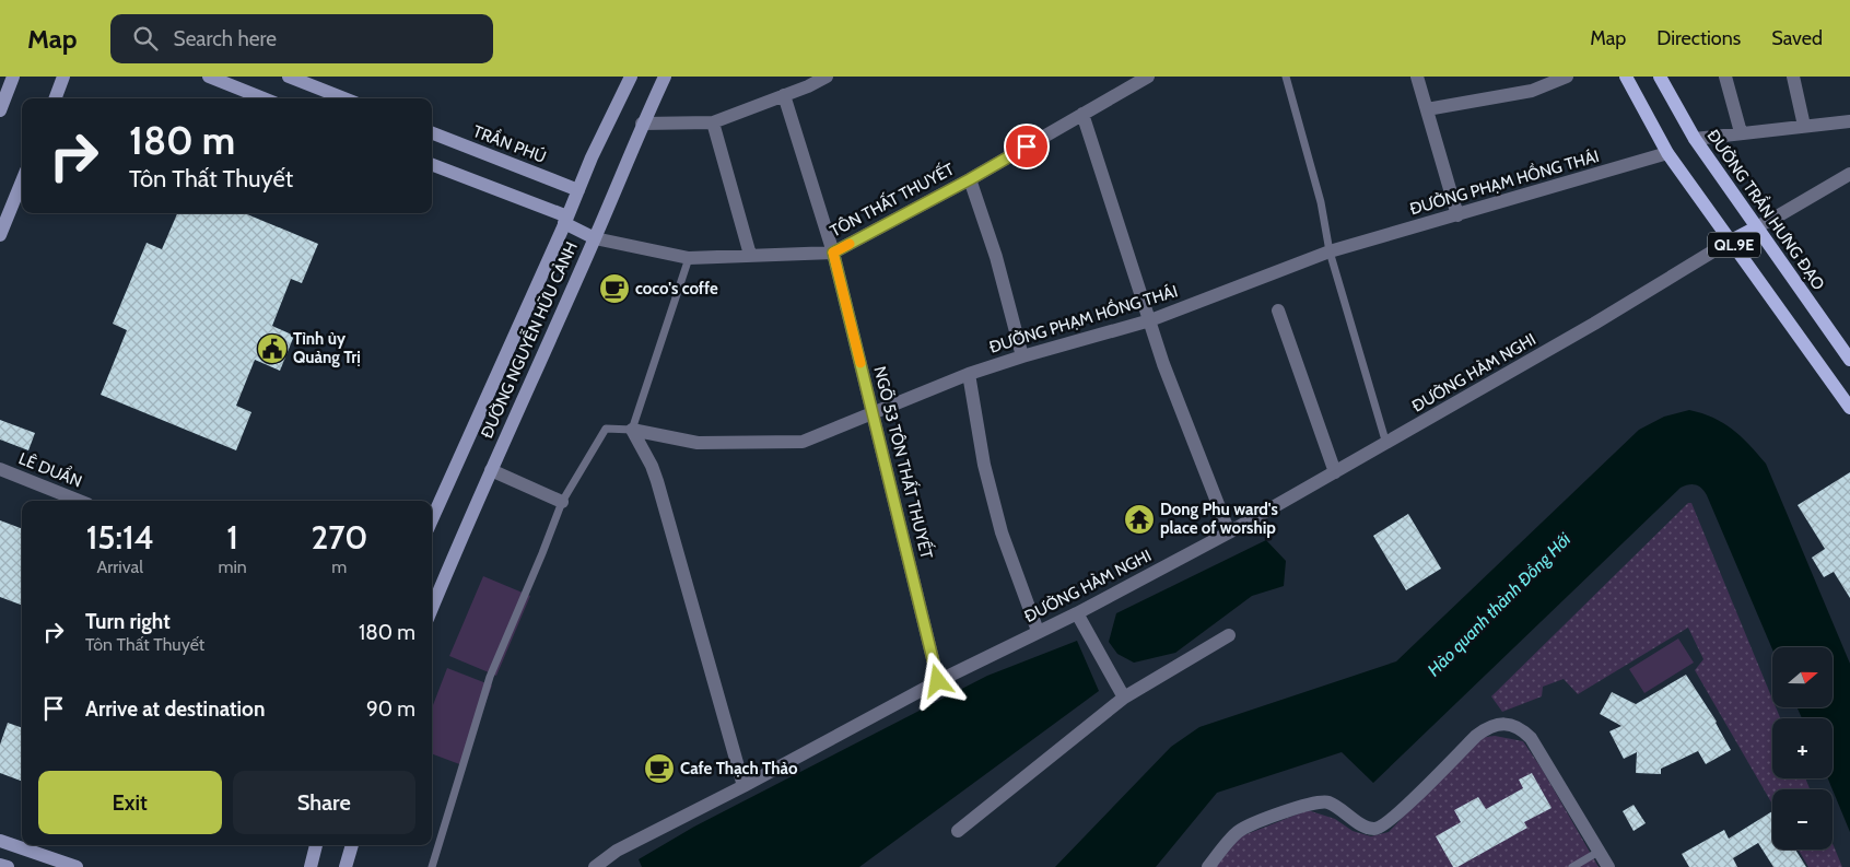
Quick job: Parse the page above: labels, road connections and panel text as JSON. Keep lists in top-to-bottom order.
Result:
{
  "streets": {
    "main road": [
      "TRẦN PHÚ",
      "ĐƯỜNG TRẦN HƯNG ĐẠO",
      "QL.9E",
      "ĐƯỜNG NGUYỄN HỮU CẢNH"
    ],
    "street": [
      "ĐƯỜNG PHẠM HỒNG THÁI",
      "TÔN THẤT THUYẾT",
      "ĐƯỜNG HÀM NGHI",
      "NGÕ 53 TÔN THẤT THUYẾT",
      "LÊ DUẨN"
    ]
  },
  "crossings": [
    ["TRẦN PHÚ", "ĐƯỜNG NGUYỄN HỮU CẢNH"],
    ["ĐƯỜNG PHẠM HỒNG THÁI", "QL.9E"],
    ["ĐƯỜNG PHẠM HỒNG THÁI", "NGÕ 53 TÔN THẤT THUYẾT"],
    ["TÔN THẤT THUYẾT", "ĐƯỜNG NGUYỄN HỮU CẢNH"],
    ["TÔN THẤT THUYẾT", "NGÕ 53 TÔN THẤT THUYẾT"],
    ["QL.9E", "ĐƯỜNG HÀM NGHI"],
    ["ĐƯỜNG HÀM NGHI", "NGÕ 53 TÔN THẤT THUYẾT"]
  ],
  "water": ["Hào quanh thành Đồng Hới"],
  "places": {
    "cafe": ["coco's coffe", "Cafe Thạch Thảo"],
    "public building": ["Tỉnh ủy Quảng Trị"],
    "temple": ["Dong Phu ward's place of worship"]
  },
  "north": "right",
  "page": {
    "header": "Map",
    "search": "Search here",
    "nav": ["Map", "Directions", "Saved"],
    "turn": ["180 m", "Tôn Thất Thuyết"],
    "eta": [
      "15:14",
      "Arrival",
      "1",
      "min",
      "270",
      "m"
    ],
    "list": [
      {
        "name": "Turn right",
        "note": "Tôn Thất Thuyết",
        "value": "180 m"
      },
      {
        "name": "Arrive at destination",
        "value": "90 m"
      }
    ],
    "map_buttons": ["+", "−"],
    "buttons": ["Exit", "Share"]
  }
}
